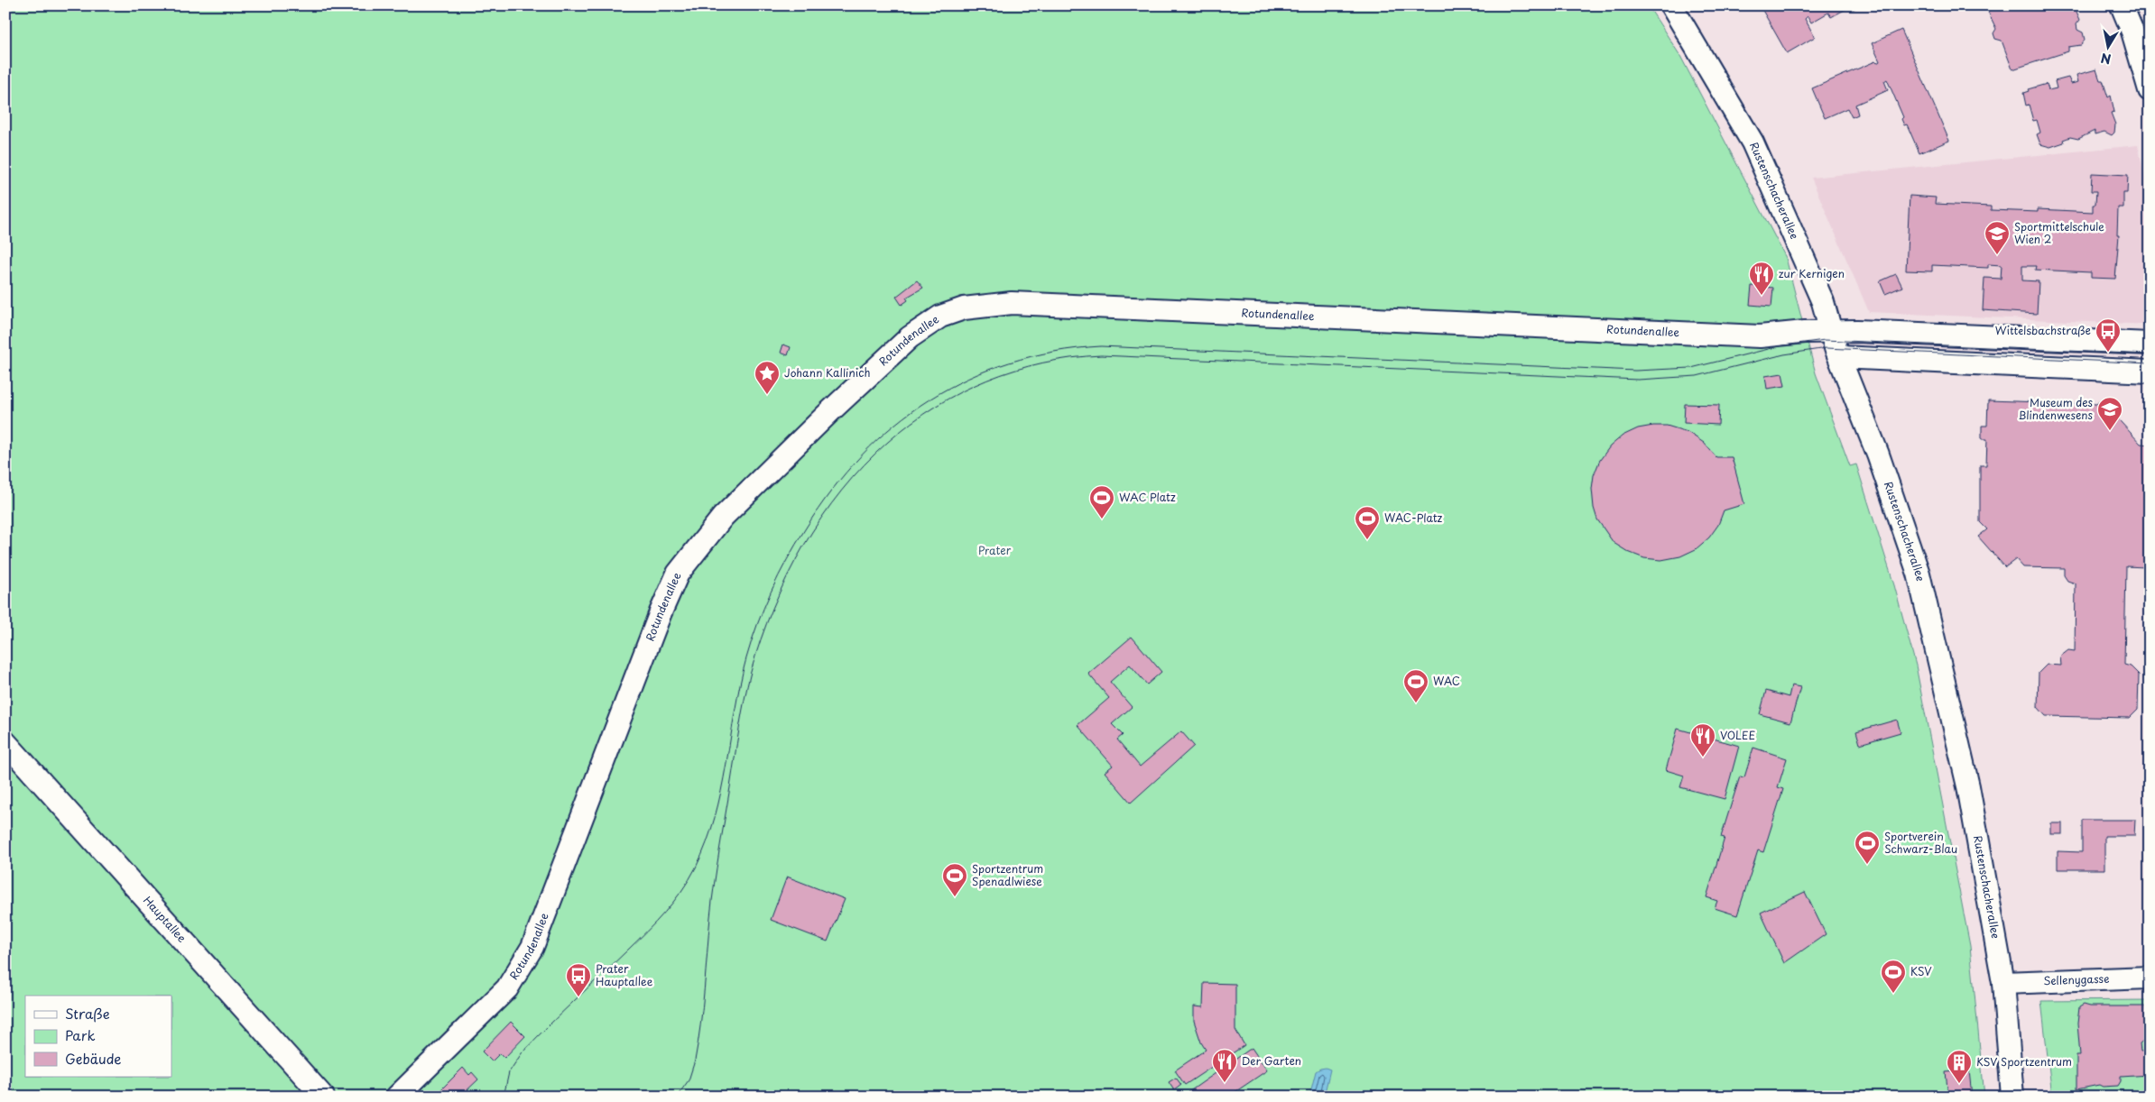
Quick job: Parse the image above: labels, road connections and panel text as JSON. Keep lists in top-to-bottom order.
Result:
{
  "streets": {
    "street": [
      "Rustenschacherallee",
      "Rotundenallee",
      "Hauptallee",
      "Sellenygasse"
    ]
  },
  "crossings": [
    ["Rustenschacherallee", "Rotundenallee"],
    ["Rustenschacherallee", "Sellenygasse"]
  ],
  "parks": ["Prater"],
  "places": {
    "school or university": ["Sportmittelschule Wien 2", "Museum des Blindenwesens"],
    "restaurant": ["zur Kernigen", "VOLEE", "Der Garten"],
    "bus stop": ["Wittelsbachstraße", "Prater Hauptallee"],
    "place": ["Johann Kallinich"],
    "sports": [
      "WAC Platz",
      "WAC-Platz",
      "WAC",
      "Sportverein Schwarz-Blau",
      "Sportzentrum Spenadlwiese",
      "KSV"
    ],
    "building": ["KSV Sportzentrum"]
  },
  "legend": ["Straße", "Park", "Gebäude"],
  "north": "bottom"
}
